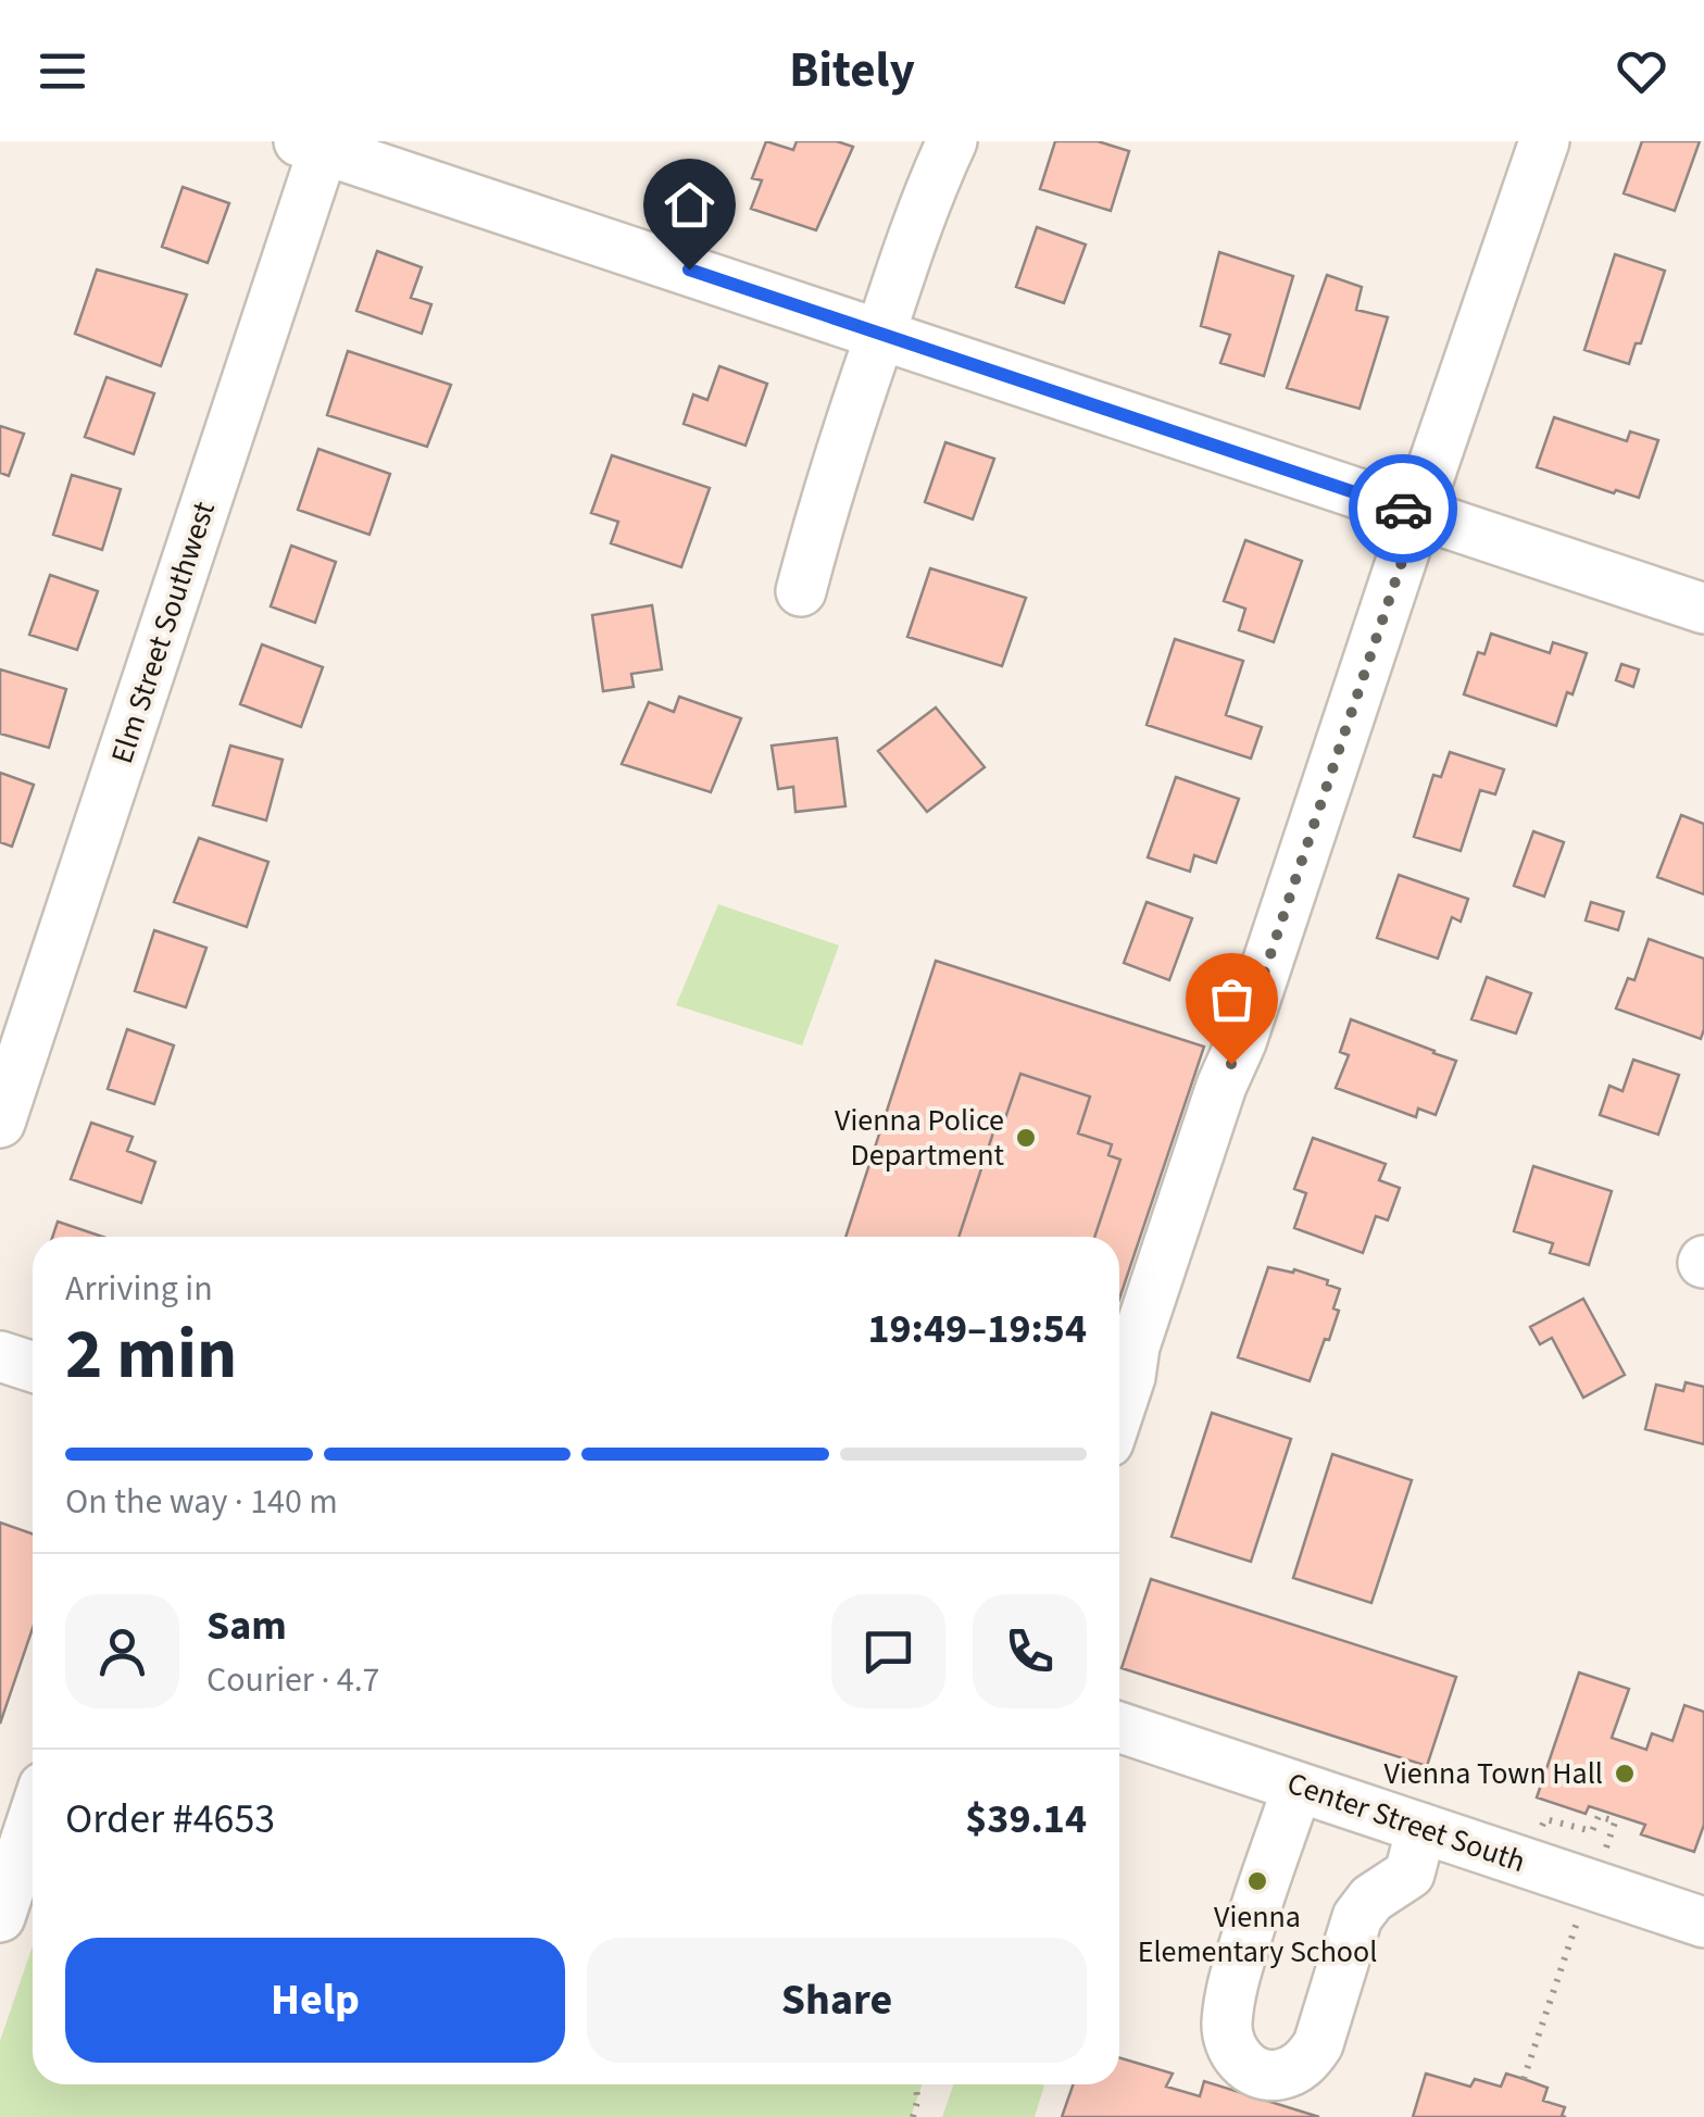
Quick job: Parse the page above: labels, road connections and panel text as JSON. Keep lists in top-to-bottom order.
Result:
{
  "streets": {
    "street": ["Elm Street Southwest", "Center Street South"]
  },
  "places": ["Vienna Police Department", "Vienna Town Hall", "Vienna Elementary School"],
  "page": {
    "header": "Bitely",
    "heading": ["2 min", "Arriving in", "19:49–19:54"],
    "panel": [
      "Sam",
      "Courier · 4.7",
      "Order #4653",
      "$39.14"
    ],
    "bar": "On the way · 140 m",
    "buttons": ["Help", "Share"]
  }
}
